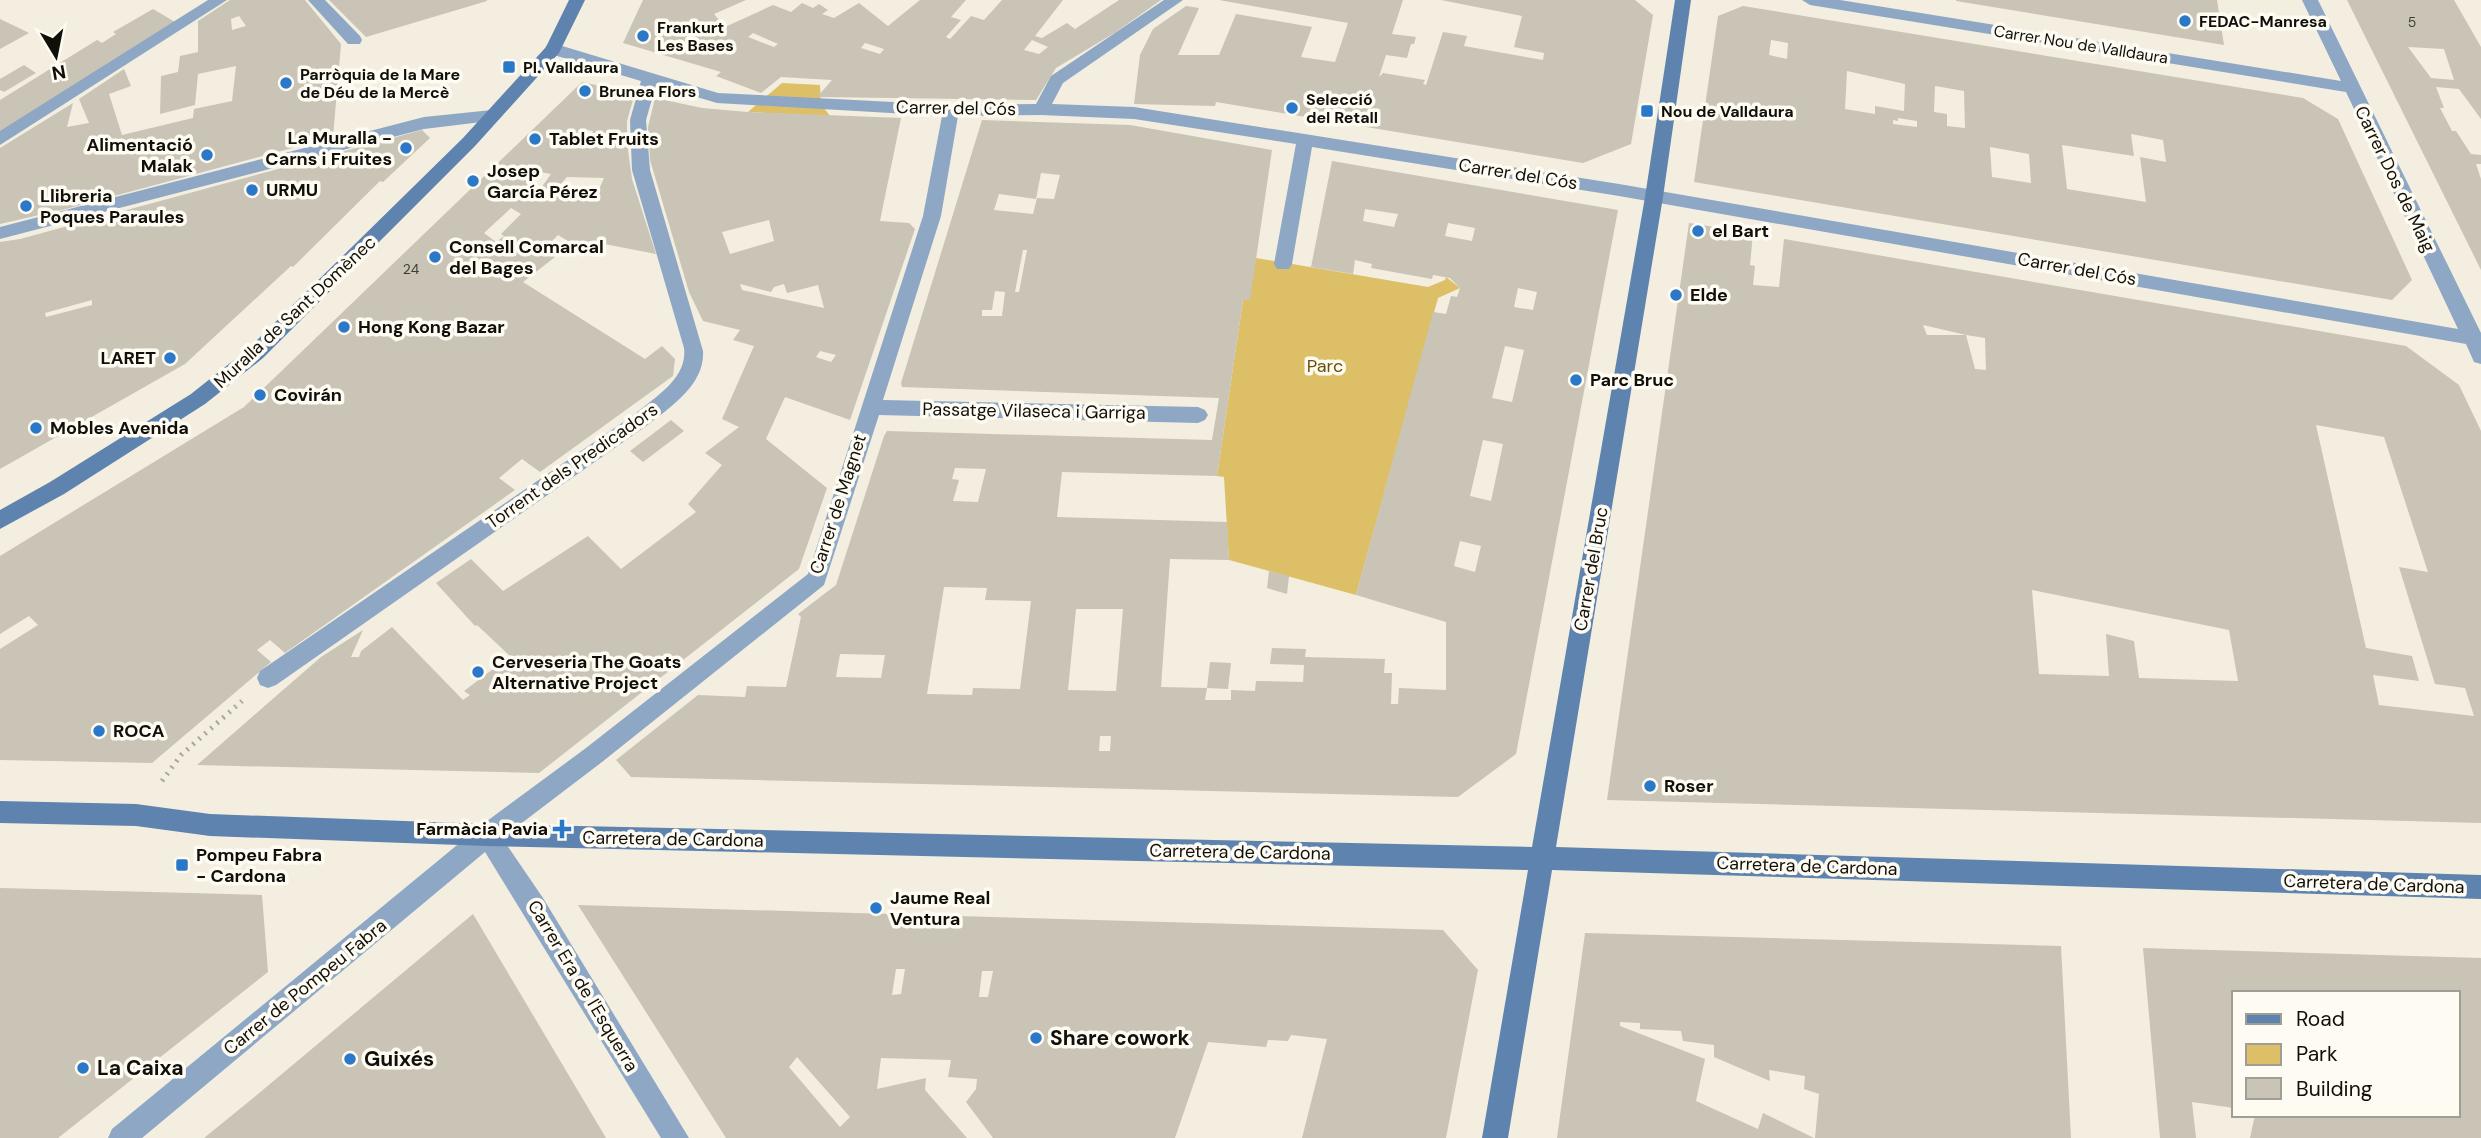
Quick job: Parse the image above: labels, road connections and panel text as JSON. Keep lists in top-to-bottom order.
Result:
{
  "streets": {
    "street": [
      "Carrer Nou de Valldaura",
      "Carrer del Cós",
      "Carrer Dos de Maig",
      "Muralla de Sant Domènec",
      "Passatge Vilaseca i Garriga",
      "Torrent dels Predicadors",
      "Carrer de Magnet",
      "Carrer del Bruc",
      "Carretera de Cardona",
      "Carrer Era de l'Esquerra",
      "Carrer de Pompeu Fabra"
    ]
  },
  "crossings": [
    ["Carrer Nou de Valldaura", "Carrer Dos de Maig"],
    ["Carrer del Cós", "Carrer Dos de Maig"],
    ["Carrer del Cós", "Muralla de Sant Domènec"],
    ["Carrer del Cós", "Torrent dels Predicadors"],
    ["Carrer del Cós", "Carrer de Magnet"],
    ["Carrer del Cós", "Carrer del Bruc"],
    ["Passatge Vilaseca i Garriga", "Carrer de Magnet"],
    ["Carrer de Magnet", "Carretera de Cardona"],
    ["Carrer de Magnet", "Carrer Era de l'Esquerra"],
    ["Carrer de Magnet", "Carrer de Pompeu Fabra"],
    ["Carrer del Bruc", "Carretera de Cardona"],
    ["Carretera de Cardona", "Carrer Era de l'Esquerra"],
    ["Carretera de Cardona", "Carrer de Pompeu Fabra"],
    ["Carrer Era de l'Esquerra", "Carrer de Pompeu Fabra"]
  ],
  "parks": ["Parc"],
  "places": {
    "other": [
      "FEDAC-Manresa",
      "Frankurt Les Bases",
      "Parròquia de la Mare de Déu de la Mercè",
      "Brunea Flors",
      "Selecció del Retall",
      "Tablet Fruits",
      "La Muralla - Carns i Fruites",
      "Alimentació Malak",
      "Josep García Pérez",
      "URMU",
      "Llibreria Poques Paraules",
      "el Bart",
      "Consell Comarcal del Bages",
      "Elde",
      "Hong Kong Bazar",
      "LARET",
      "Parc Bruc",
      "Covirán",
      "Mobles Avenida",
      "Cerveseria The Goats Alternative Project",
      "ROCA",
      "Roser",
      "Jaume Real Ventura",
      "Share cowork",
      "Guixés",
      "La Caixa"
    ],
    "transit": ["Pl. Valldaura", "Nou de Valldaura", "Pompeu Fabra - Cardona"],
    "health": ["Farmàcia Pavia"]
  },
  "house_numbers": ["5", "24"],
  "legend": ["Road", "Park", "Building"],
  "north": "bottom"
}
